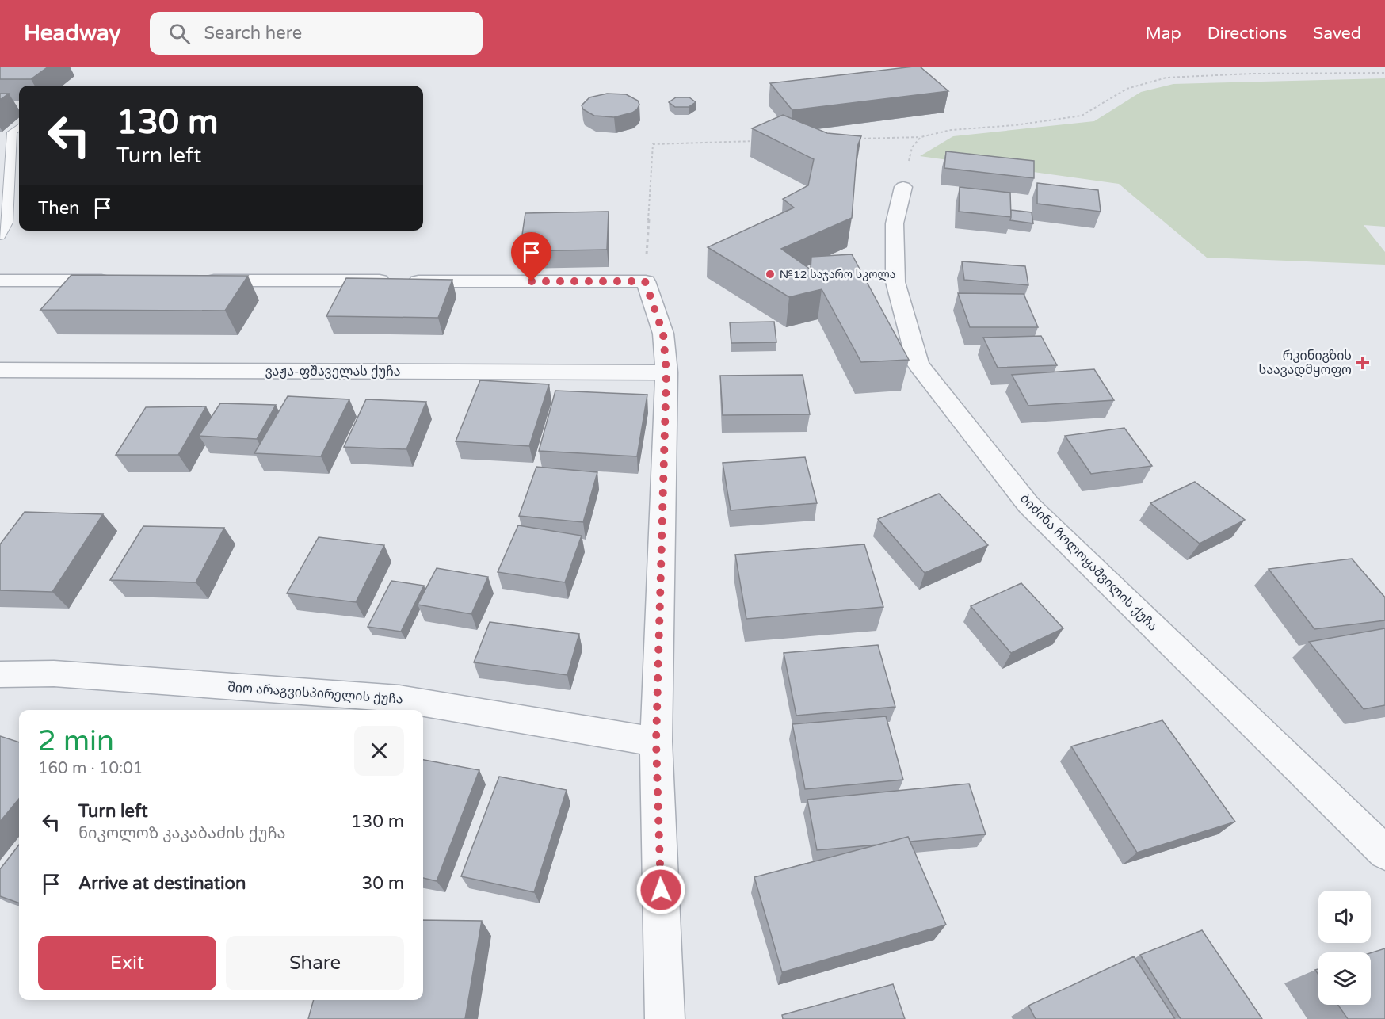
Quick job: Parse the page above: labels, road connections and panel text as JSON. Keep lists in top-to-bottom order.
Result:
{
  "streets": {
    "street": ["ვაჟა-ფშაველას ქუჩა", "ბიძინა ჩოლოყაშვილის ქუჩა", "შიო არაგვისპირელის ქუჩა"]
  },
  "places": {
    "other": ["№12 საჯარო სკოლა"],
    "health": ["რკინიგზის საავადმყოფო"]
  },
  "page": {
    "header": "Headway",
    "search": "Search here",
    "nav": ["Map", "Directions", "Saved"],
    "turn": ["130 m", "Turn left"],
    "then": "Then",
    "heading": ["2 min", "160 m · 10:01"],
    "list": [
      {
        "name": "Turn left",
        "note": "ნიკოლოზ კაკაბაძის ქუჩა",
        "value": "130 m"
      },
      {
        "name": "Arrive at destination",
        "value": "30 m"
      }
    ],
    "buttons": ["Exit", "Share"]
  }
}
